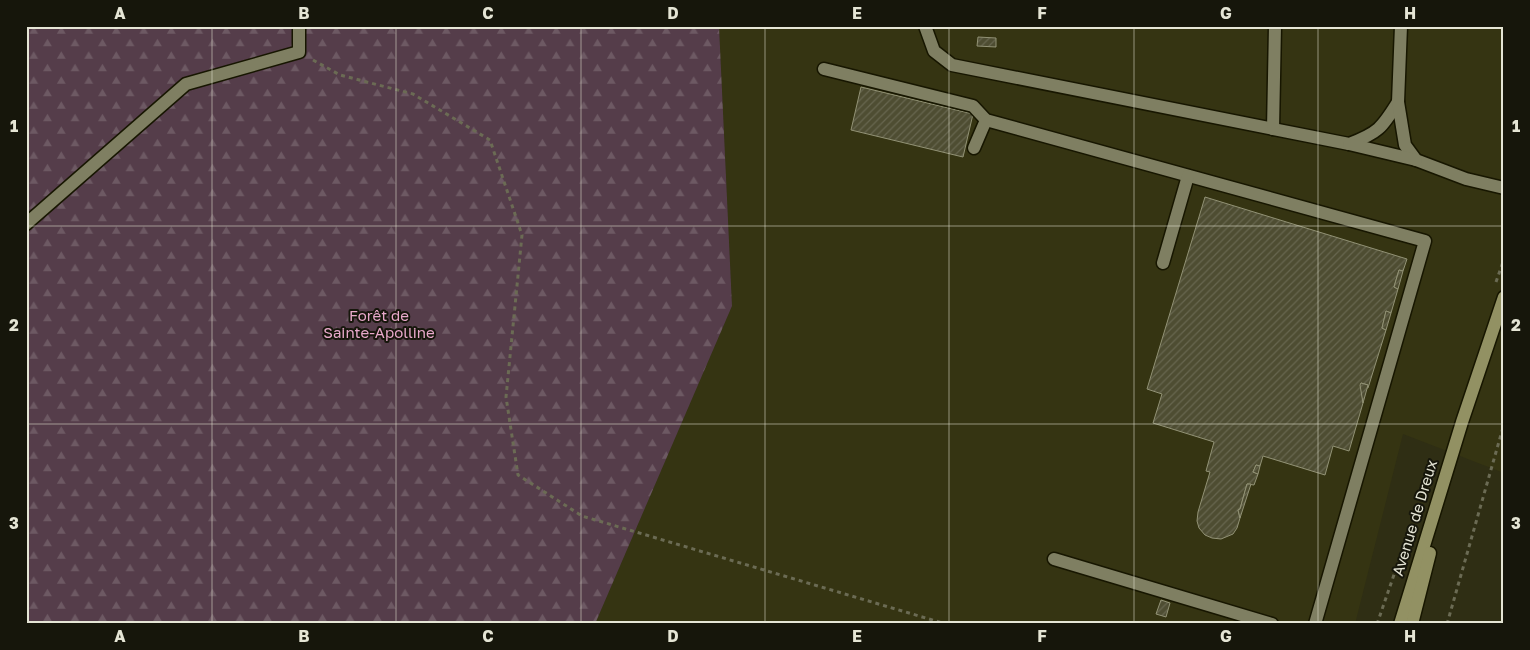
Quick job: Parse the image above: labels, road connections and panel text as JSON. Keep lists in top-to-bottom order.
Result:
{
  "streets": {
    "main road": ["Avenue de Dreux"]
  },
  "parks": ["Forêt de Sainte-Apolline"],
  "grid": {
    "columns": [
      "A",
      "B",
      "C",
      "D",
      "E",
      "F",
      "G",
      "H"
    ],
    "rows": ["1", "2", "3"]
  }
}
